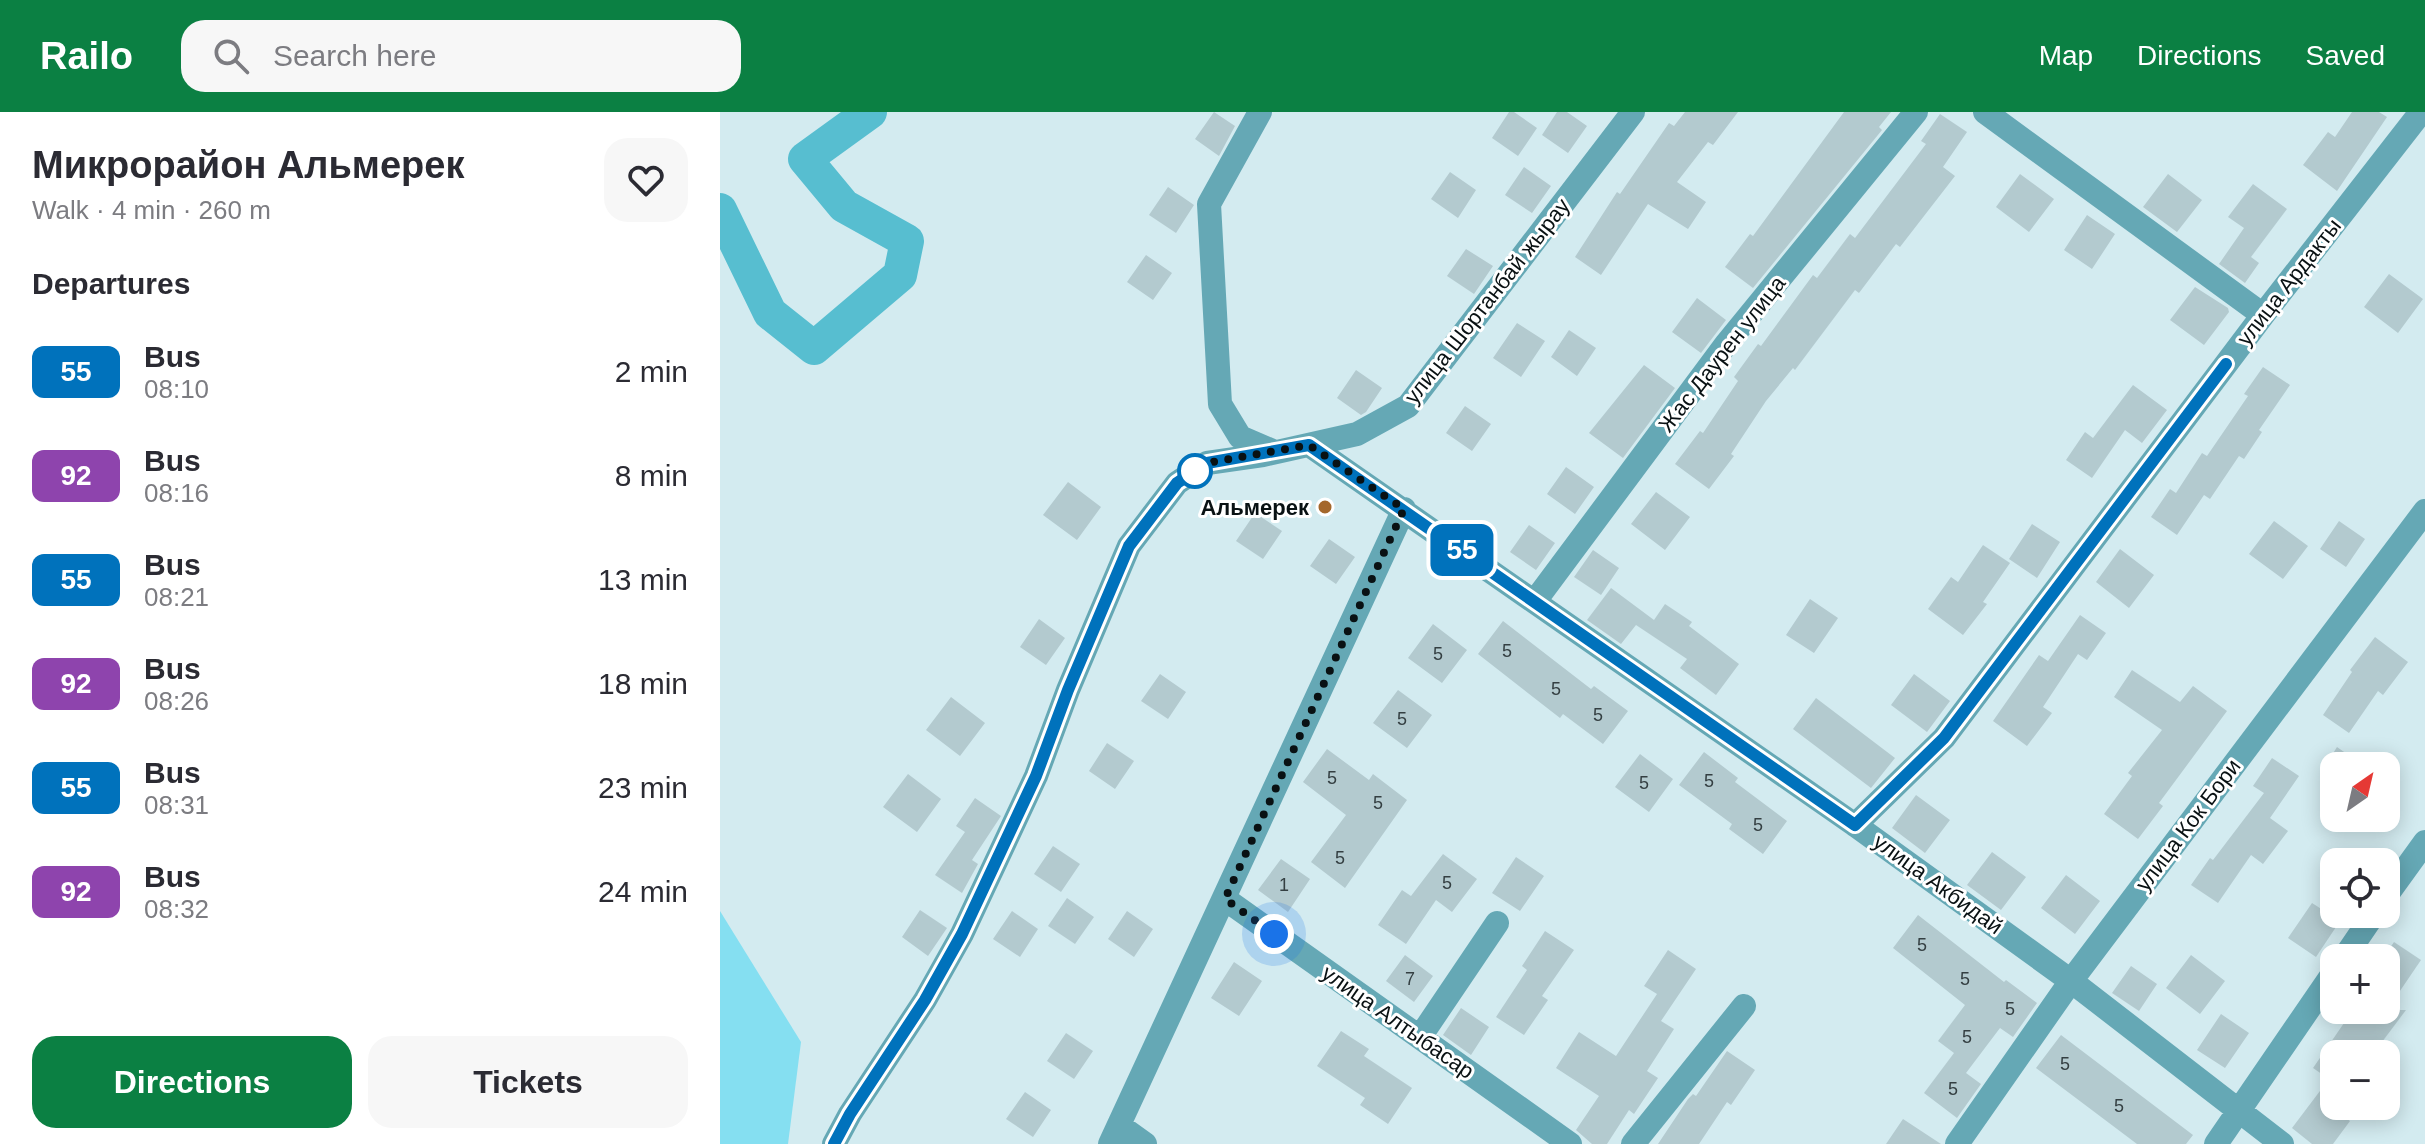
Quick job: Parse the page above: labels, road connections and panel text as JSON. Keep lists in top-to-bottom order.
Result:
{
  "streets": {
    "street": [
      "улица Ардакты",
      "улица Шортанбай жырау",
      "Жас Даурен улица",
      "улица Кок Бори",
      "улица Акбидай",
      "улица Алтыбасар"
    ]
  },
  "crossings": [
    ["улица Ардакты", "улица Акбидай"],
    ["улица Шортанбай жырау", "улица Акбидай"],
    ["Жас Даурен улица", "улица Акбидай"],
    ["улица Кок Бори", "улица Акбидай"]
  ],
  "places": ["Альмерек"],
  "lines": ["bus line 55"],
  "house_numbers": [
    "5",
    "5",
    "5",
    "5",
    "5",
    "5",
    "5",
    "5",
    "5",
    "5",
    "5",
    "5",
    "1",
    "5",
    "7",
    "5",
    "5",
    "5",
    "5",
    "5",
    "5"
  ],
  "north": "top right",
  "page": {
    "header": "Railo",
    "search": "Search here",
    "nav": ["Map", "Directions", "Saved"],
    "heading": [
      ["Микрорайон Альмерек", "Walk · 4 min · 260 m"],
      "Departures"
    ],
    "on_map": "55",
    "list": [
      {
        "mark": "55",
        "name": "Bus",
        "note": "08:10",
        "value": "2 min"
      },
      {
        "mark": "92",
        "name": "Bus",
        "note": "08:16",
        "value": "8 min"
      },
      {
        "mark": "55",
        "name": "Bus",
        "note": "08:21",
        "value": "13 min"
      },
      {
        "mark": "92",
        "name": "Bus",
        "note": "08:26",
        "value": "18 min"
      },
      {
        "mark": "55",
        "name": "Bus",
        "note": "08:31",
        "value": "23 min"
      },
      {
        "mark": "92",
        "name": "Bus",
        "note": "08:32",
        "value": "24 min"
      }
    ],
    "map_buttons": ["+", "−"],
    "buttons": ["Directions", "Tickets"]
  }
}
